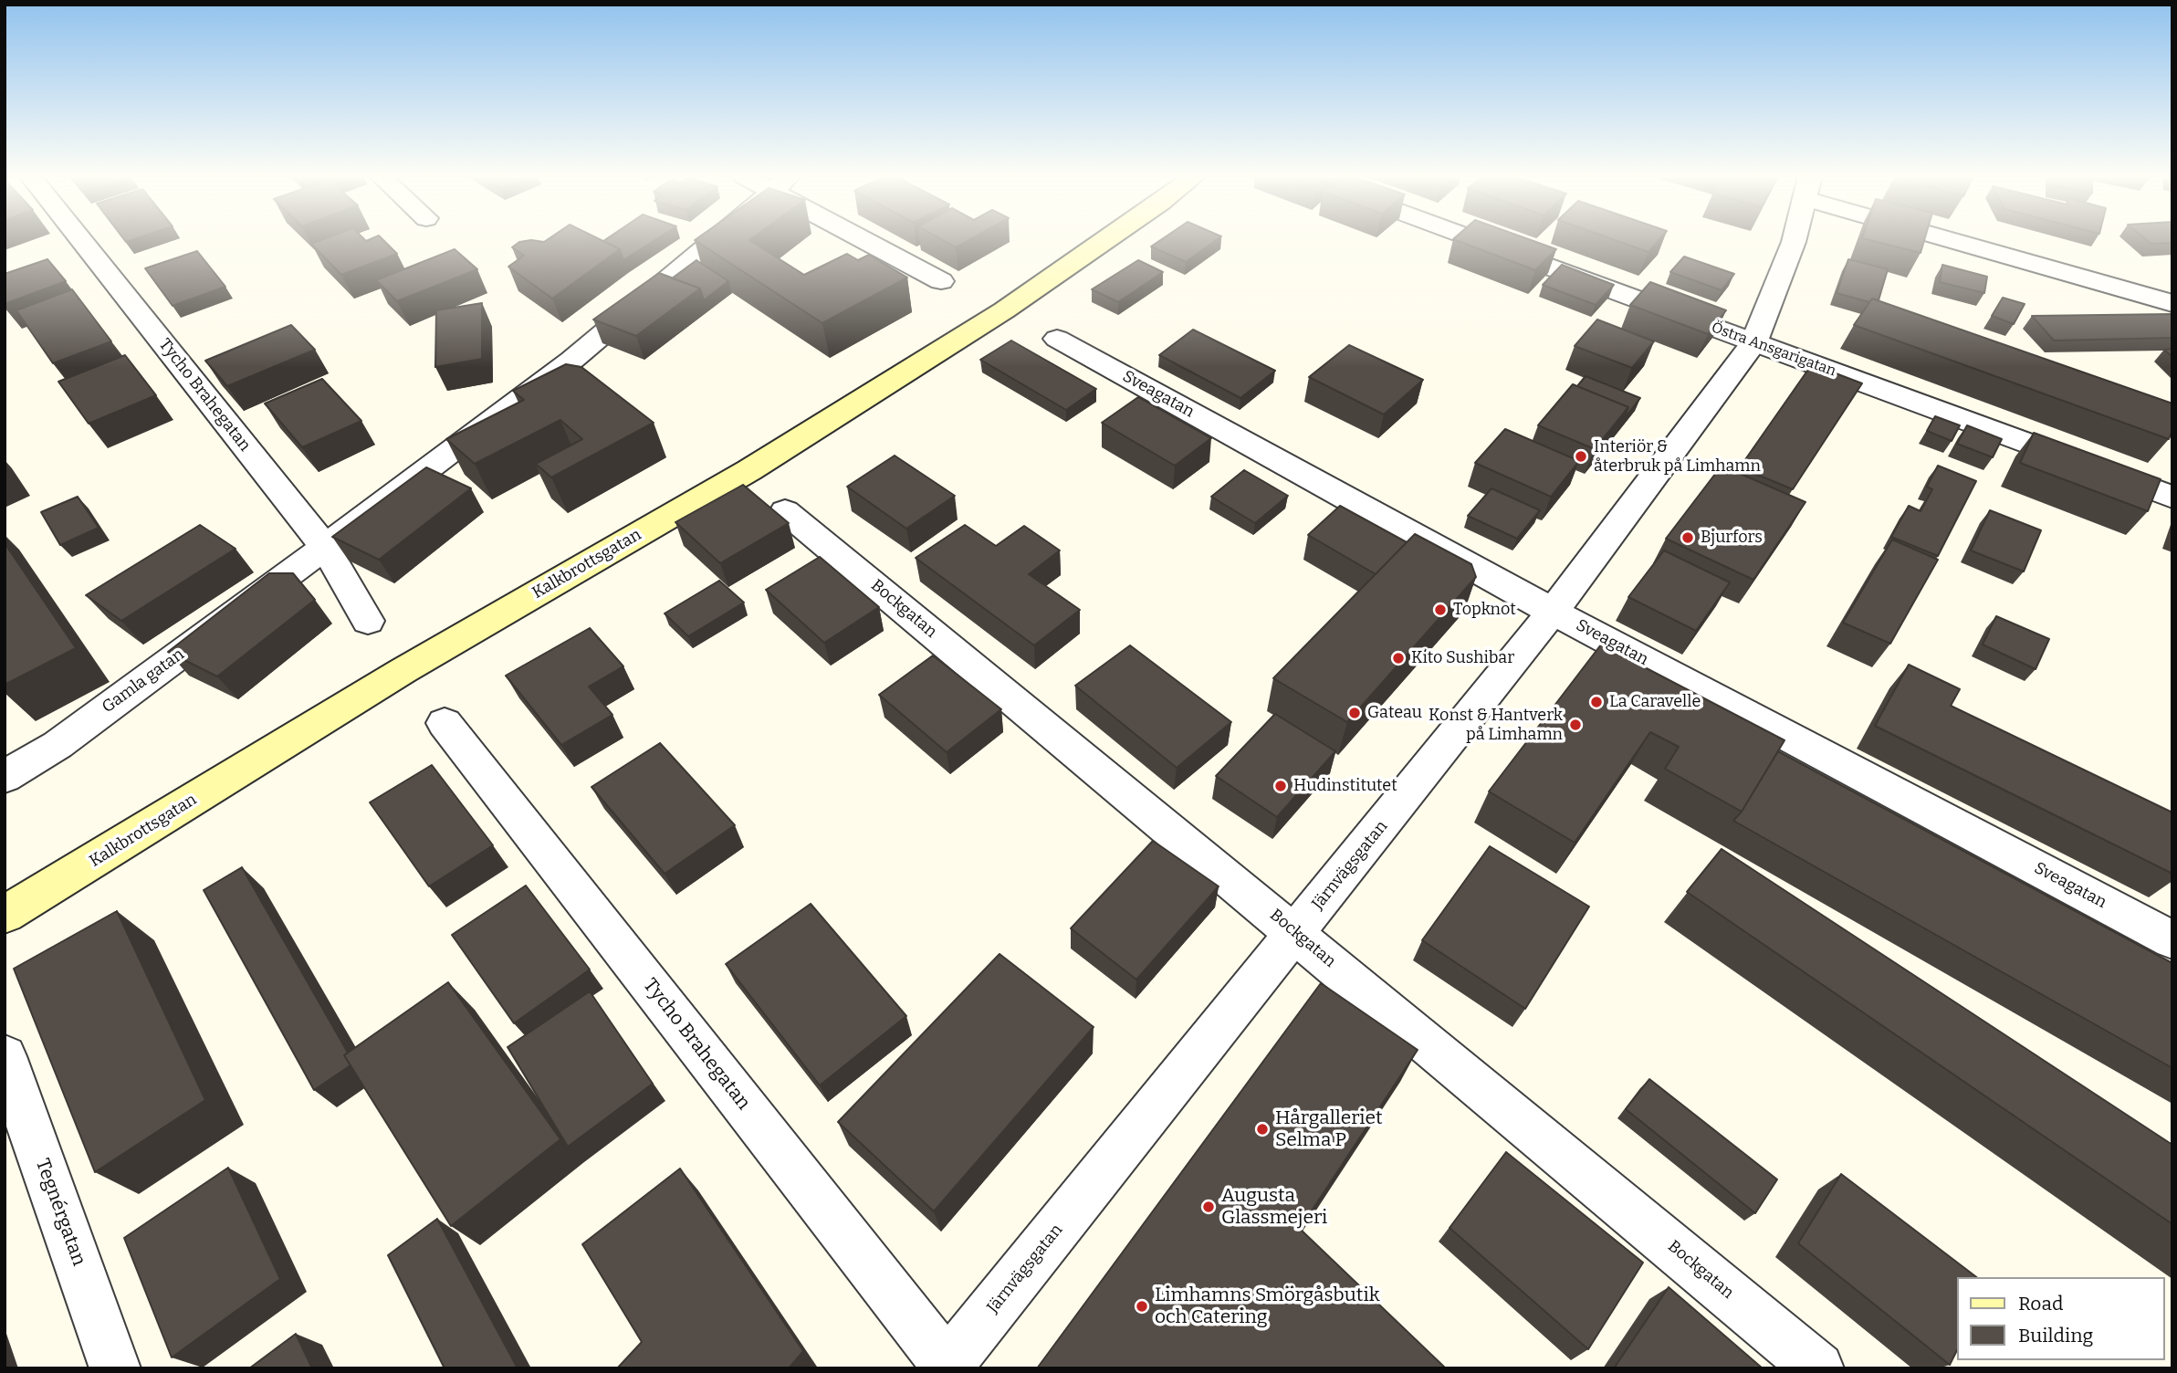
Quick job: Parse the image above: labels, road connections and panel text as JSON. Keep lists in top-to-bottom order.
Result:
{
  "streets": {
    "main road": ["Kalkbrottsgatan"],
    "street": [
      "Östra Ansgarigatan",
      "Sveagatan",
      "Tycho Brahegatan",
      "Bockgatan",
      "Gamla gatan",
      "Järnvägsgatan",
      "Tegnérgatan"
    ]
  },
  "crossings": [
    ["Östra Ansgarigatan", "Järnvägsgatan"],
    ["Sveagatan", "Järnvägsgatan"],
    ["Tycho Brahegatan", "Gamla gatan"],
    ["Tycho Brahegatan", "Järnvägsgatan"],
    ["Bockgatan", "Järnvägsgatan"]
  ],
  "places": [
    "Interiör & återbruk på Limhamn",
    "Bjurfors",
    "Topknot",
    "Kito Sushibar",
    "La Caravelle",
    "Gateau",
    "Konst & Hantverk på Limhamn",
    "Hudinstitutet",
    "Hårgalleriet Selma P",
    "Augusta Glassmejeri",
    "Limhamns Smörgåsbutik och Catering"
  ],
  "legend": ["Road", "Building"]
}
